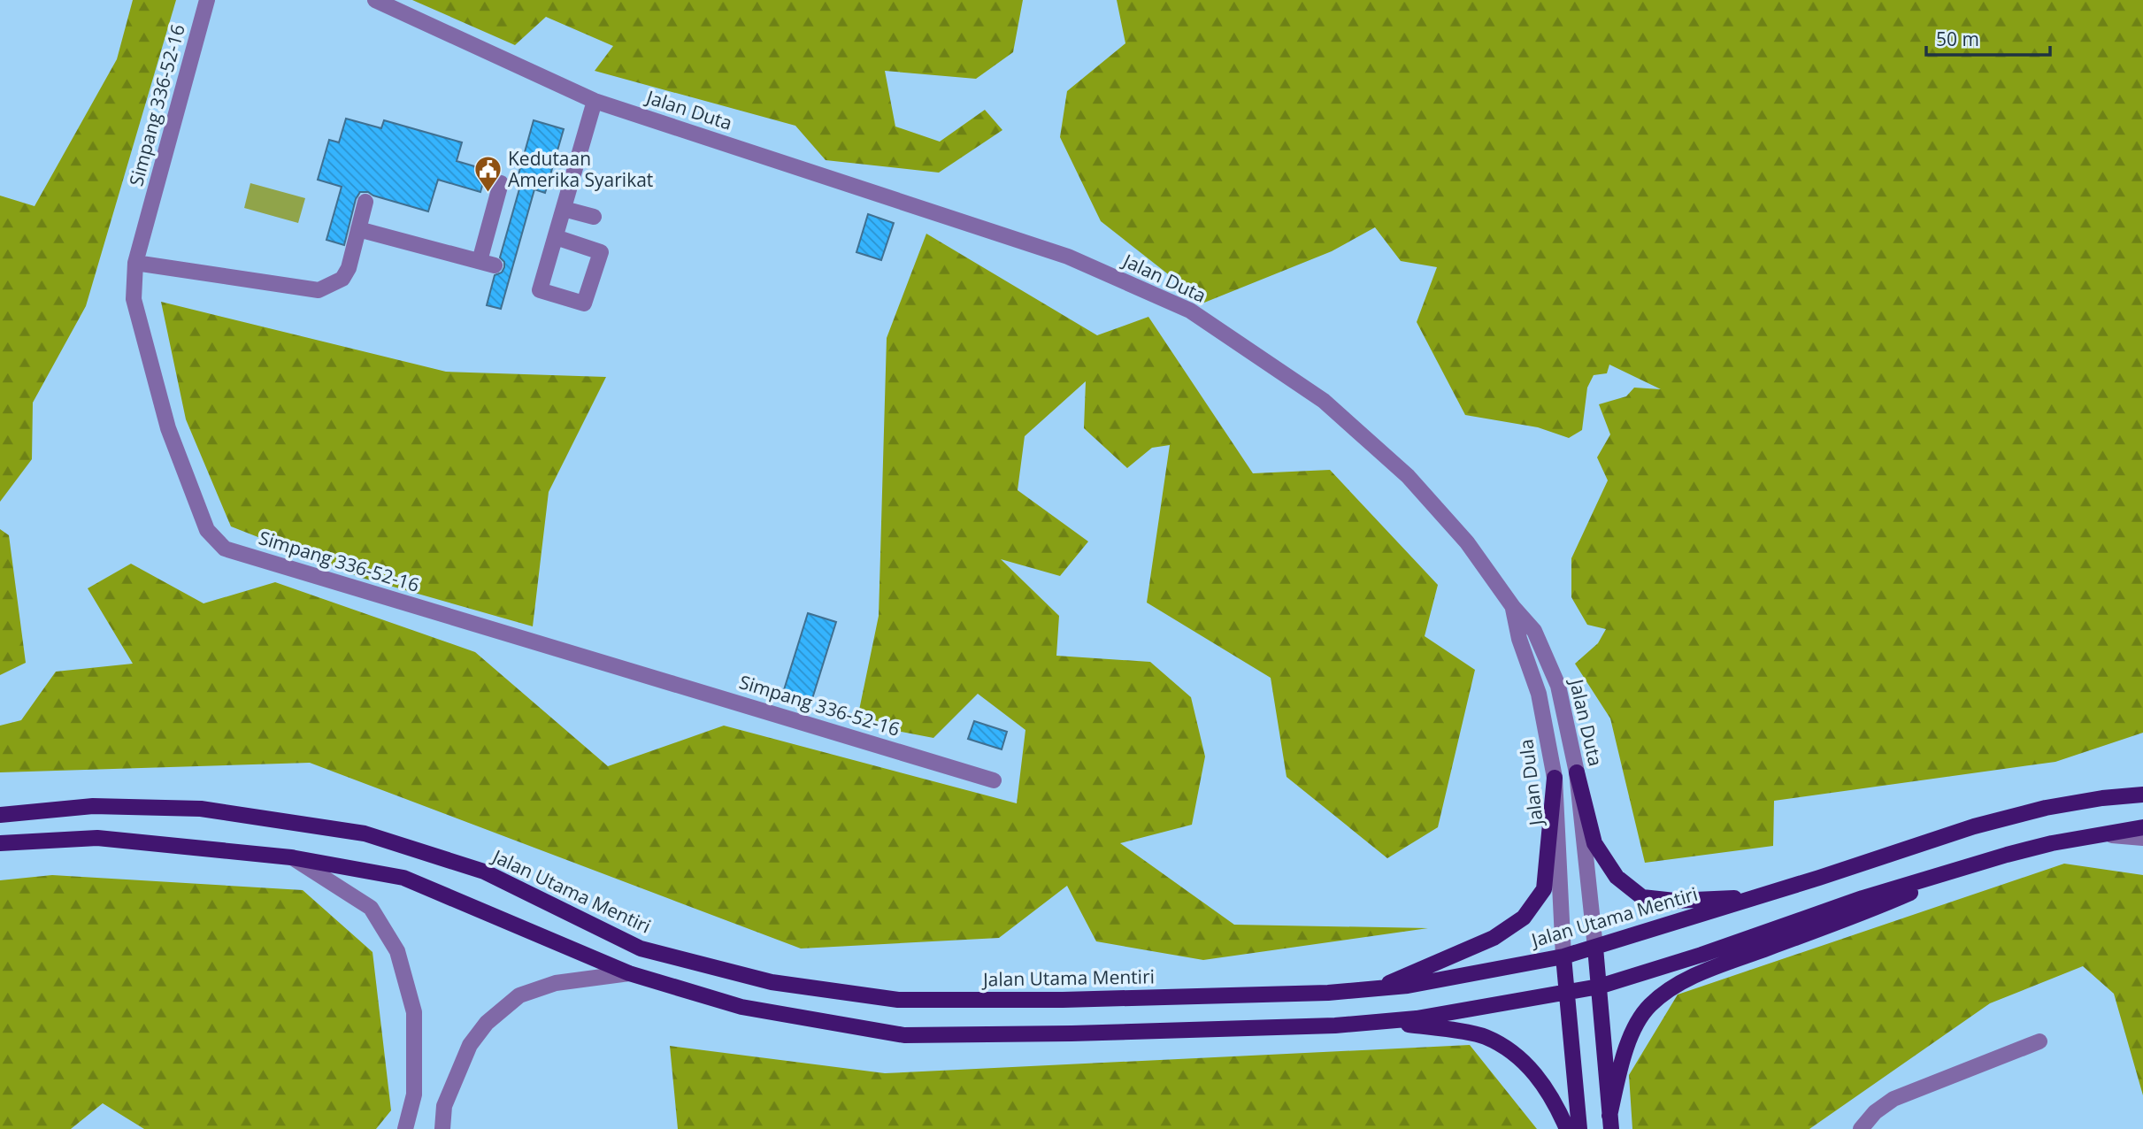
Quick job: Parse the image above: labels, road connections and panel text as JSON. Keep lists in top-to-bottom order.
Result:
{
  "streets": {
    "main road": ["Jalan Utama Mentiri"],
    "street": ["Simpang 336-52-16", "Jalan Duta", "Jalan Dula"]
  },
  "crossings": [
    ["Jalan Duta", "Jalan Dula"],
    ["Jalan Duta", "Jalan Utama Mentiri"],
    ["Jalan Dula", "Jalan Utama Mentiri"]
  ],
  "places": {
    "public building": ["Kedutaan Amerika Syarikat"]
  },
  "scale_bar": "50 m"
}
